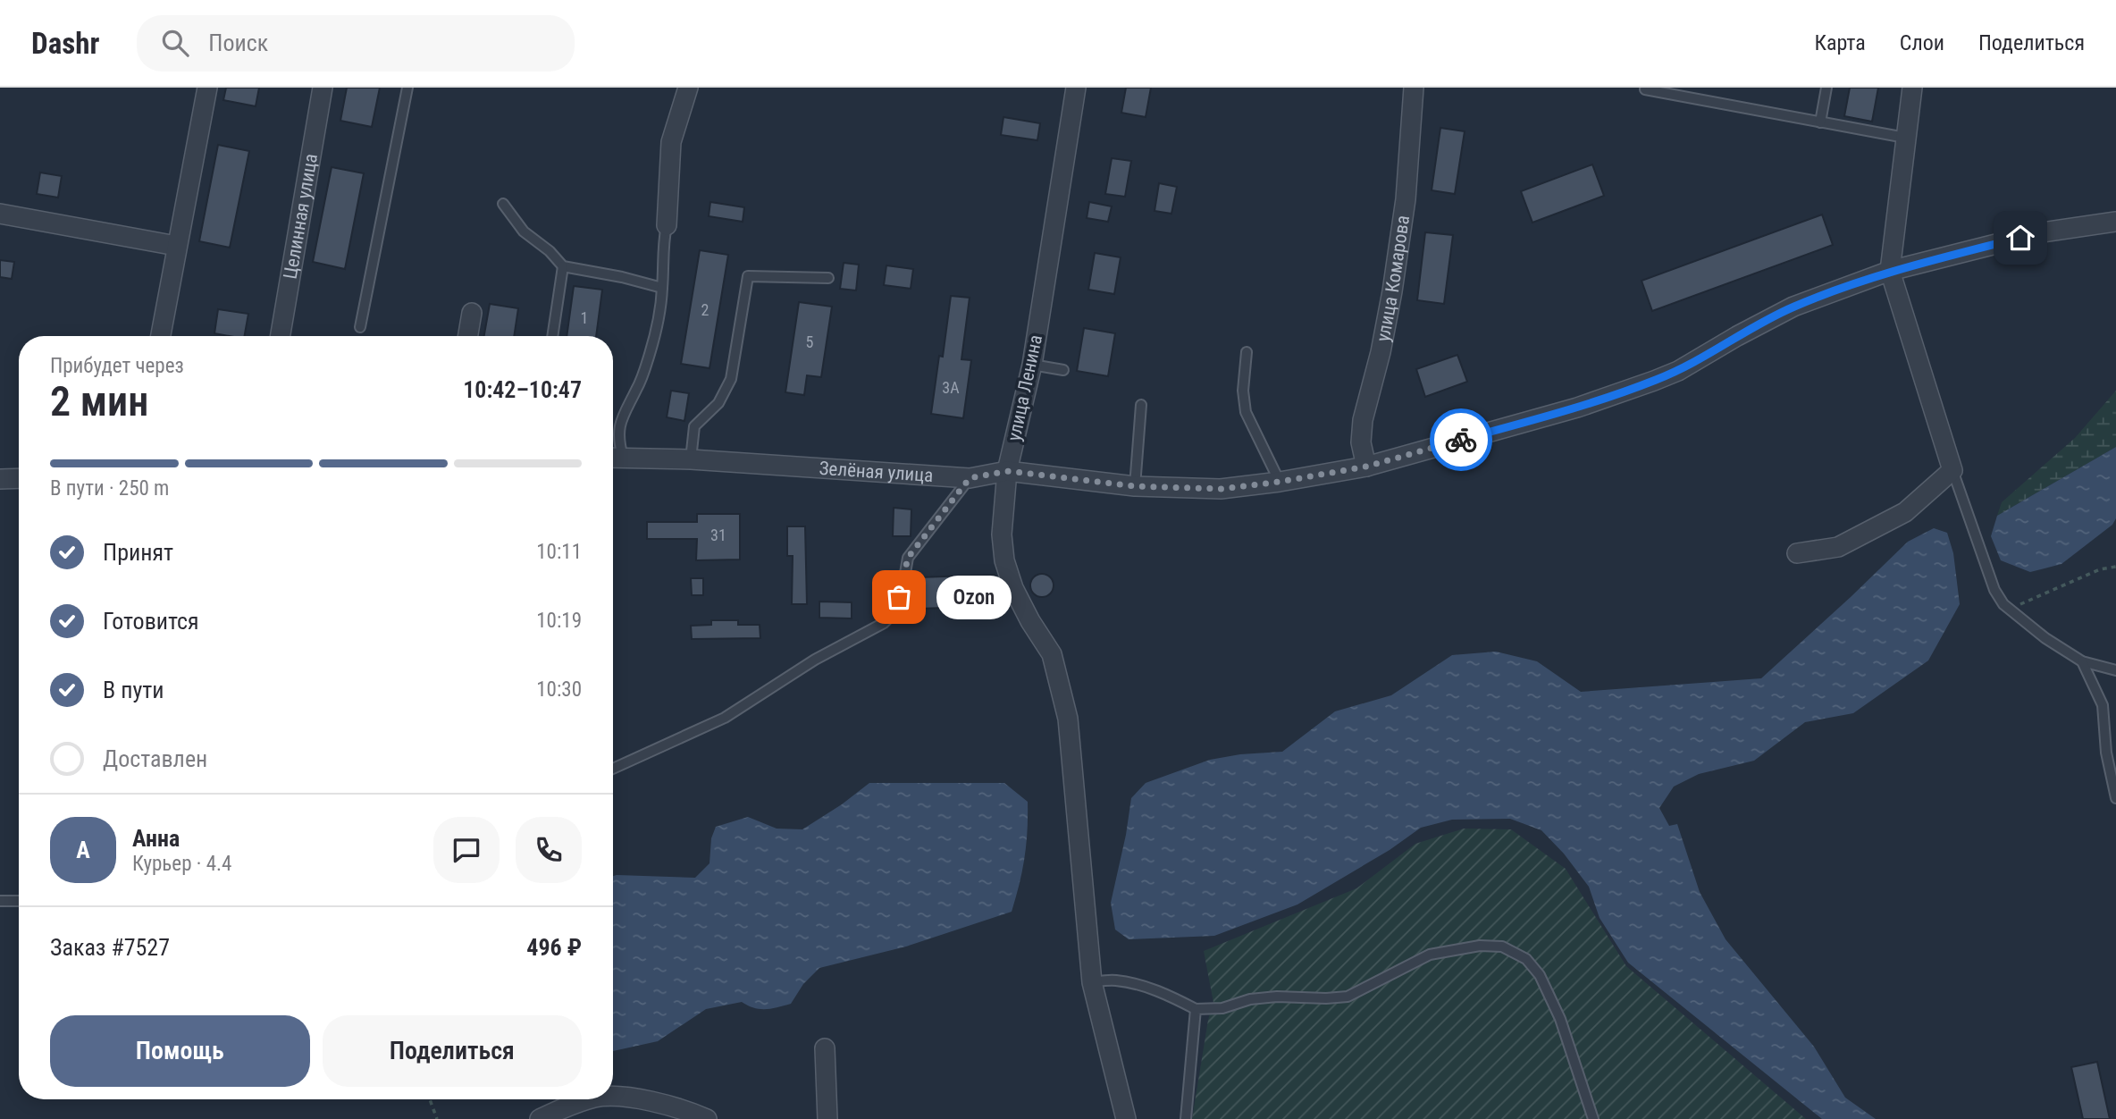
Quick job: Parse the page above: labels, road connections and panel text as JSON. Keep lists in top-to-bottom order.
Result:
{
  "streets": {
    "street": [
      "Целинная улица",
      "улица Комарова",
      "улица Ленина",
      "Зелёная улица"
    ]
  },
  "crossings": [
    ["улица Комарова", "Зелёная улица"],
    ["улица Ленина", "Зелёная улица"]
  ],
  "places": ["Ozon"],
  "house_numbers": [
    "2",
    "1",
    "5",
    "3А",
    "31"
  ],
  "page": {
    "header": "Dashr",
    "search": "Поиск",
    "nav": ["Карта", "Слои", "Поделиться"],
    "heading": ["2 мин", "Прибудет через", "10:42–10:47"],
    "panel": [
      "Анна",
      "Курьер · 4.4",
      "Заказ #7527",
      "496 ₽"
    ],
    "bar": "В пути · 250 m",
    "list": [
      ["Принят", "10:11"],
      ["Готовится", "10:19"],
      ["В пути", "10:30"],
      "Доставлен"
    ],
    "bubble": "Ozon",
    "round": "А",
    "buttons": ["Помощь", "Поделиться"]
  }
}
